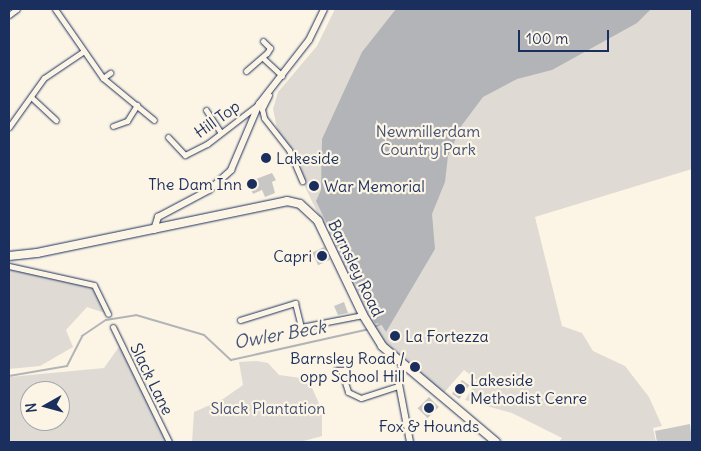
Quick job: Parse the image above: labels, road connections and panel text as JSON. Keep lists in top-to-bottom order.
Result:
{
  "streets": {
    "main road": ["Barnsley Road"],
    "street": ["Hill Top", "Slack Lane"]
  },
  "water": ["Owler Beck"],
  "parks": ["Newmillerdam Country Park", "Slack Plantation"],
  "places": [
    "Lakeside",
    "The Dam Inn",
    "War Memorial",
    "Capri",
    "La Fortezza",
    "Barnsley Road / opp School Hill",
    "Lakeside Methodist Cenre",
    "Fox & Hounds"
  ],
  "scale_bar": "100 m",
  "north": "left"
}
